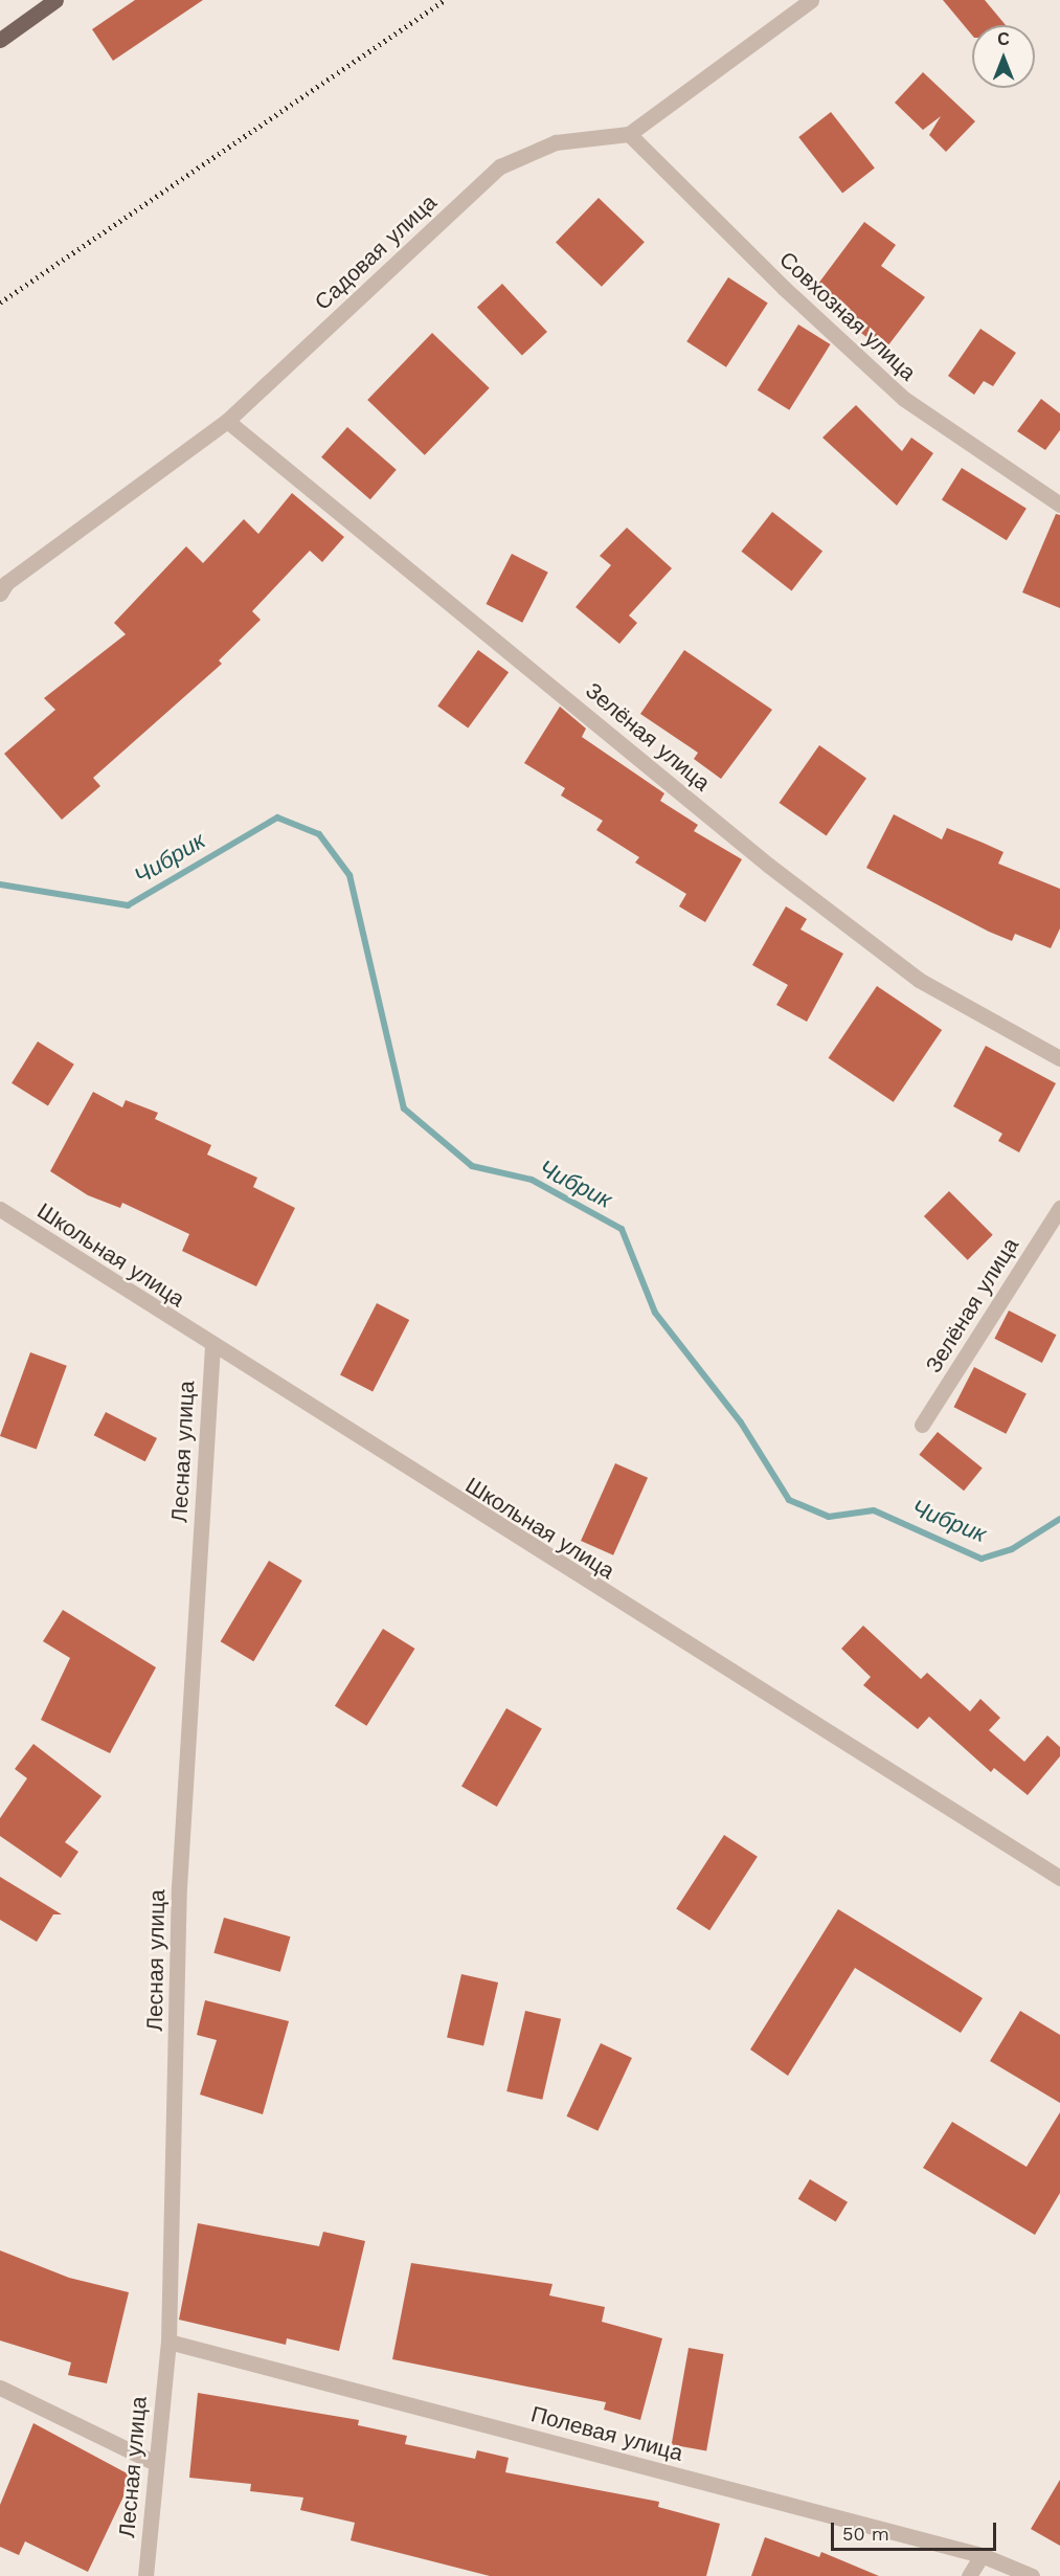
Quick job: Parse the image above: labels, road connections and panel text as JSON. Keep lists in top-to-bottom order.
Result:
{
  "streets": {
    "street": [
      "Садовая улица",
      "Совхозная улица",
      "Зелёная улица",
      "Школьная улица",
      "Лесная улица",
      "Полевая улица"
    ]
  },
  "crossings": [
    ["Садовая улица", "Совхозная улица"],
    ["Садовая улица", "Зелёная улица"],
    ["Школьная улица", "Лесная улица"],
    ["Лесная улица", "Полевая улица"]
  ],
  "water": ["Чибрик"],
  "scale_bar": "50 m",
  "north": "top"
}
